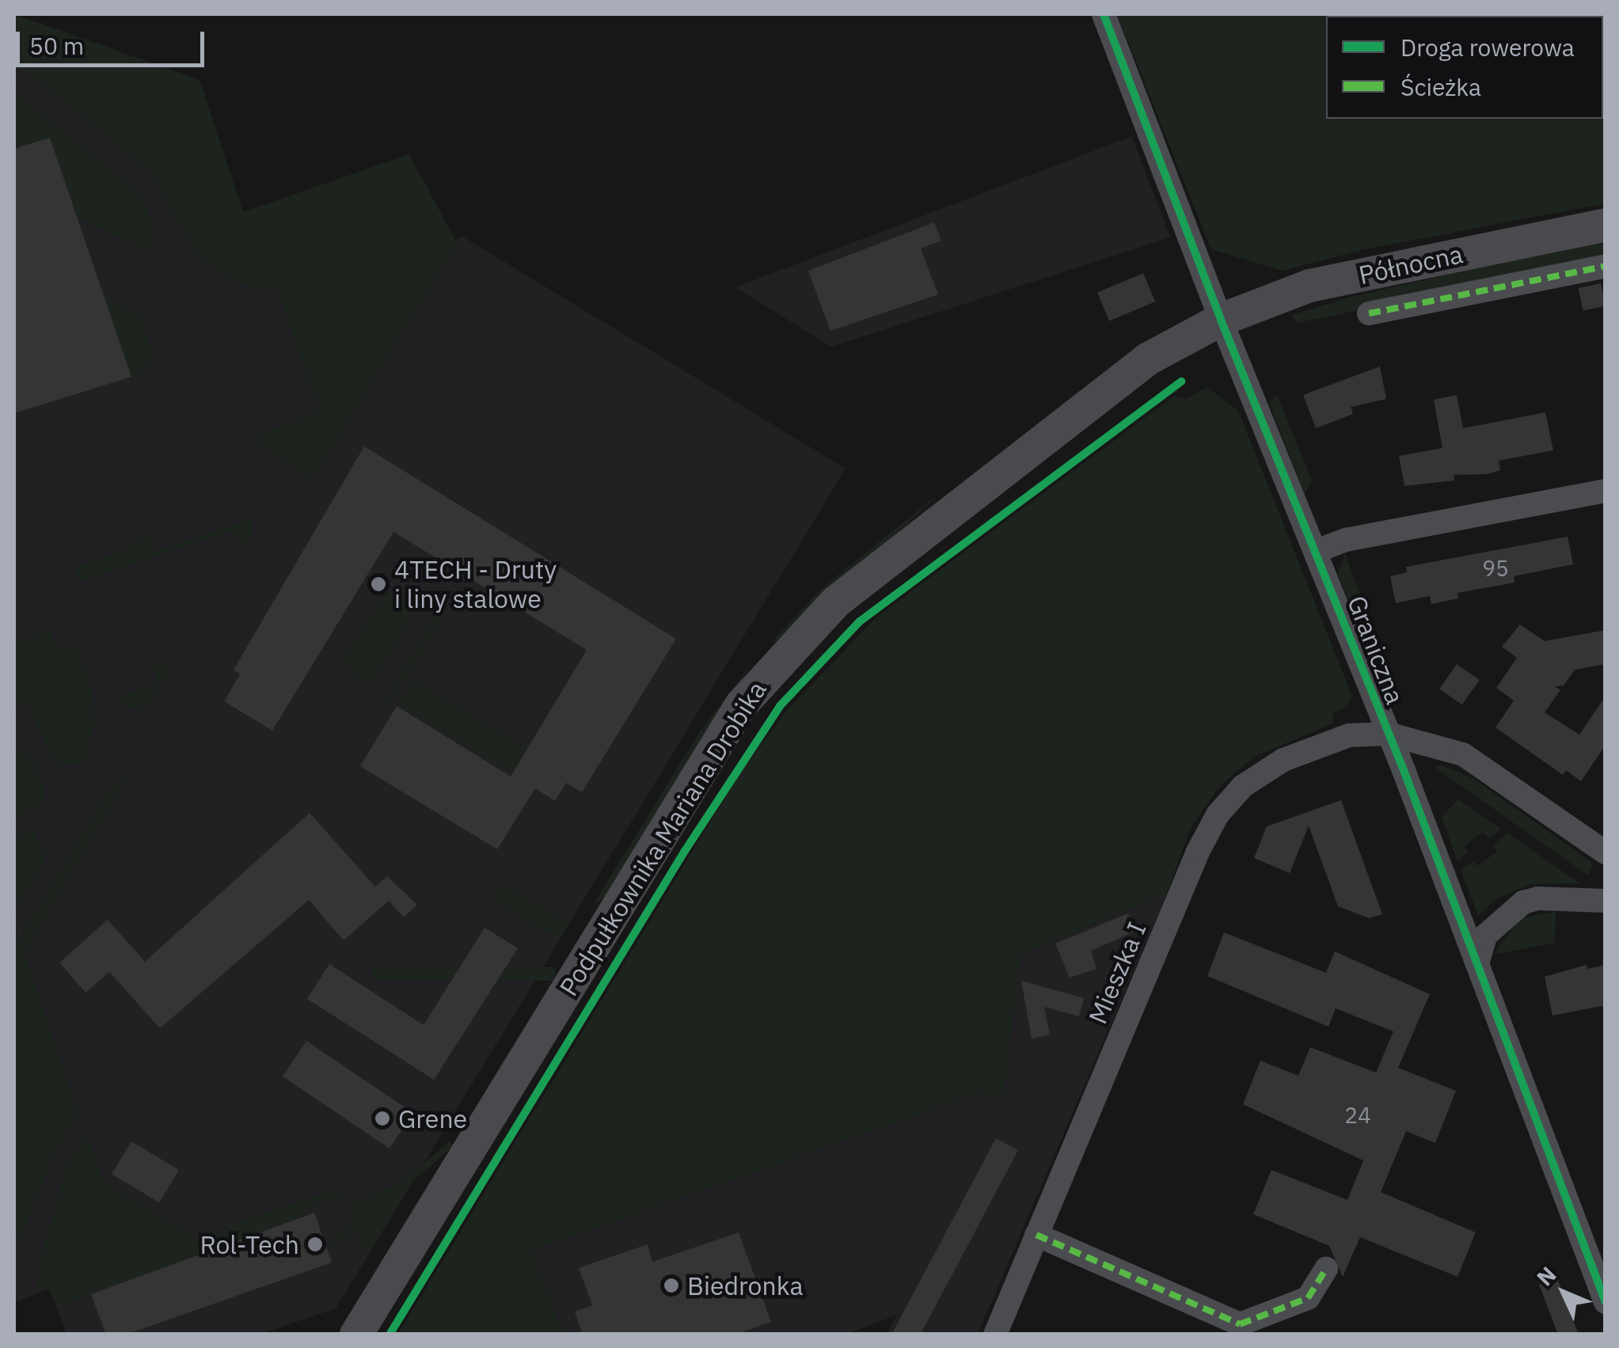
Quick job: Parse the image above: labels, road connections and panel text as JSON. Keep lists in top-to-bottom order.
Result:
{
  "streets": {
    "main road": ["Północna", "Podpułkownika Mariana Drobika"],
    "street": ["Graniczna", "Mieszka I"]
  },
  "crossings": [
    ["Północna", "Graniczna"],
    ["Północna", "Podpułkownika Mariana Drobika"],
    ["Graniczna", "Podpułkownika Mariana Drobika"],
    ["Graniczna", "Mieszka I"]
  ],
  "places": [
    "4TECH - Druty i liny stalowe",
    "Grene",
    "Rol-Tech",
    "Biedronka"
  ],
  "house_numbers": ["95", "24"],
  "legend": ["Droga rowerowa", "Ścieżka"],
  "scale_bar": "50 m",
  "north": "top left"
}
